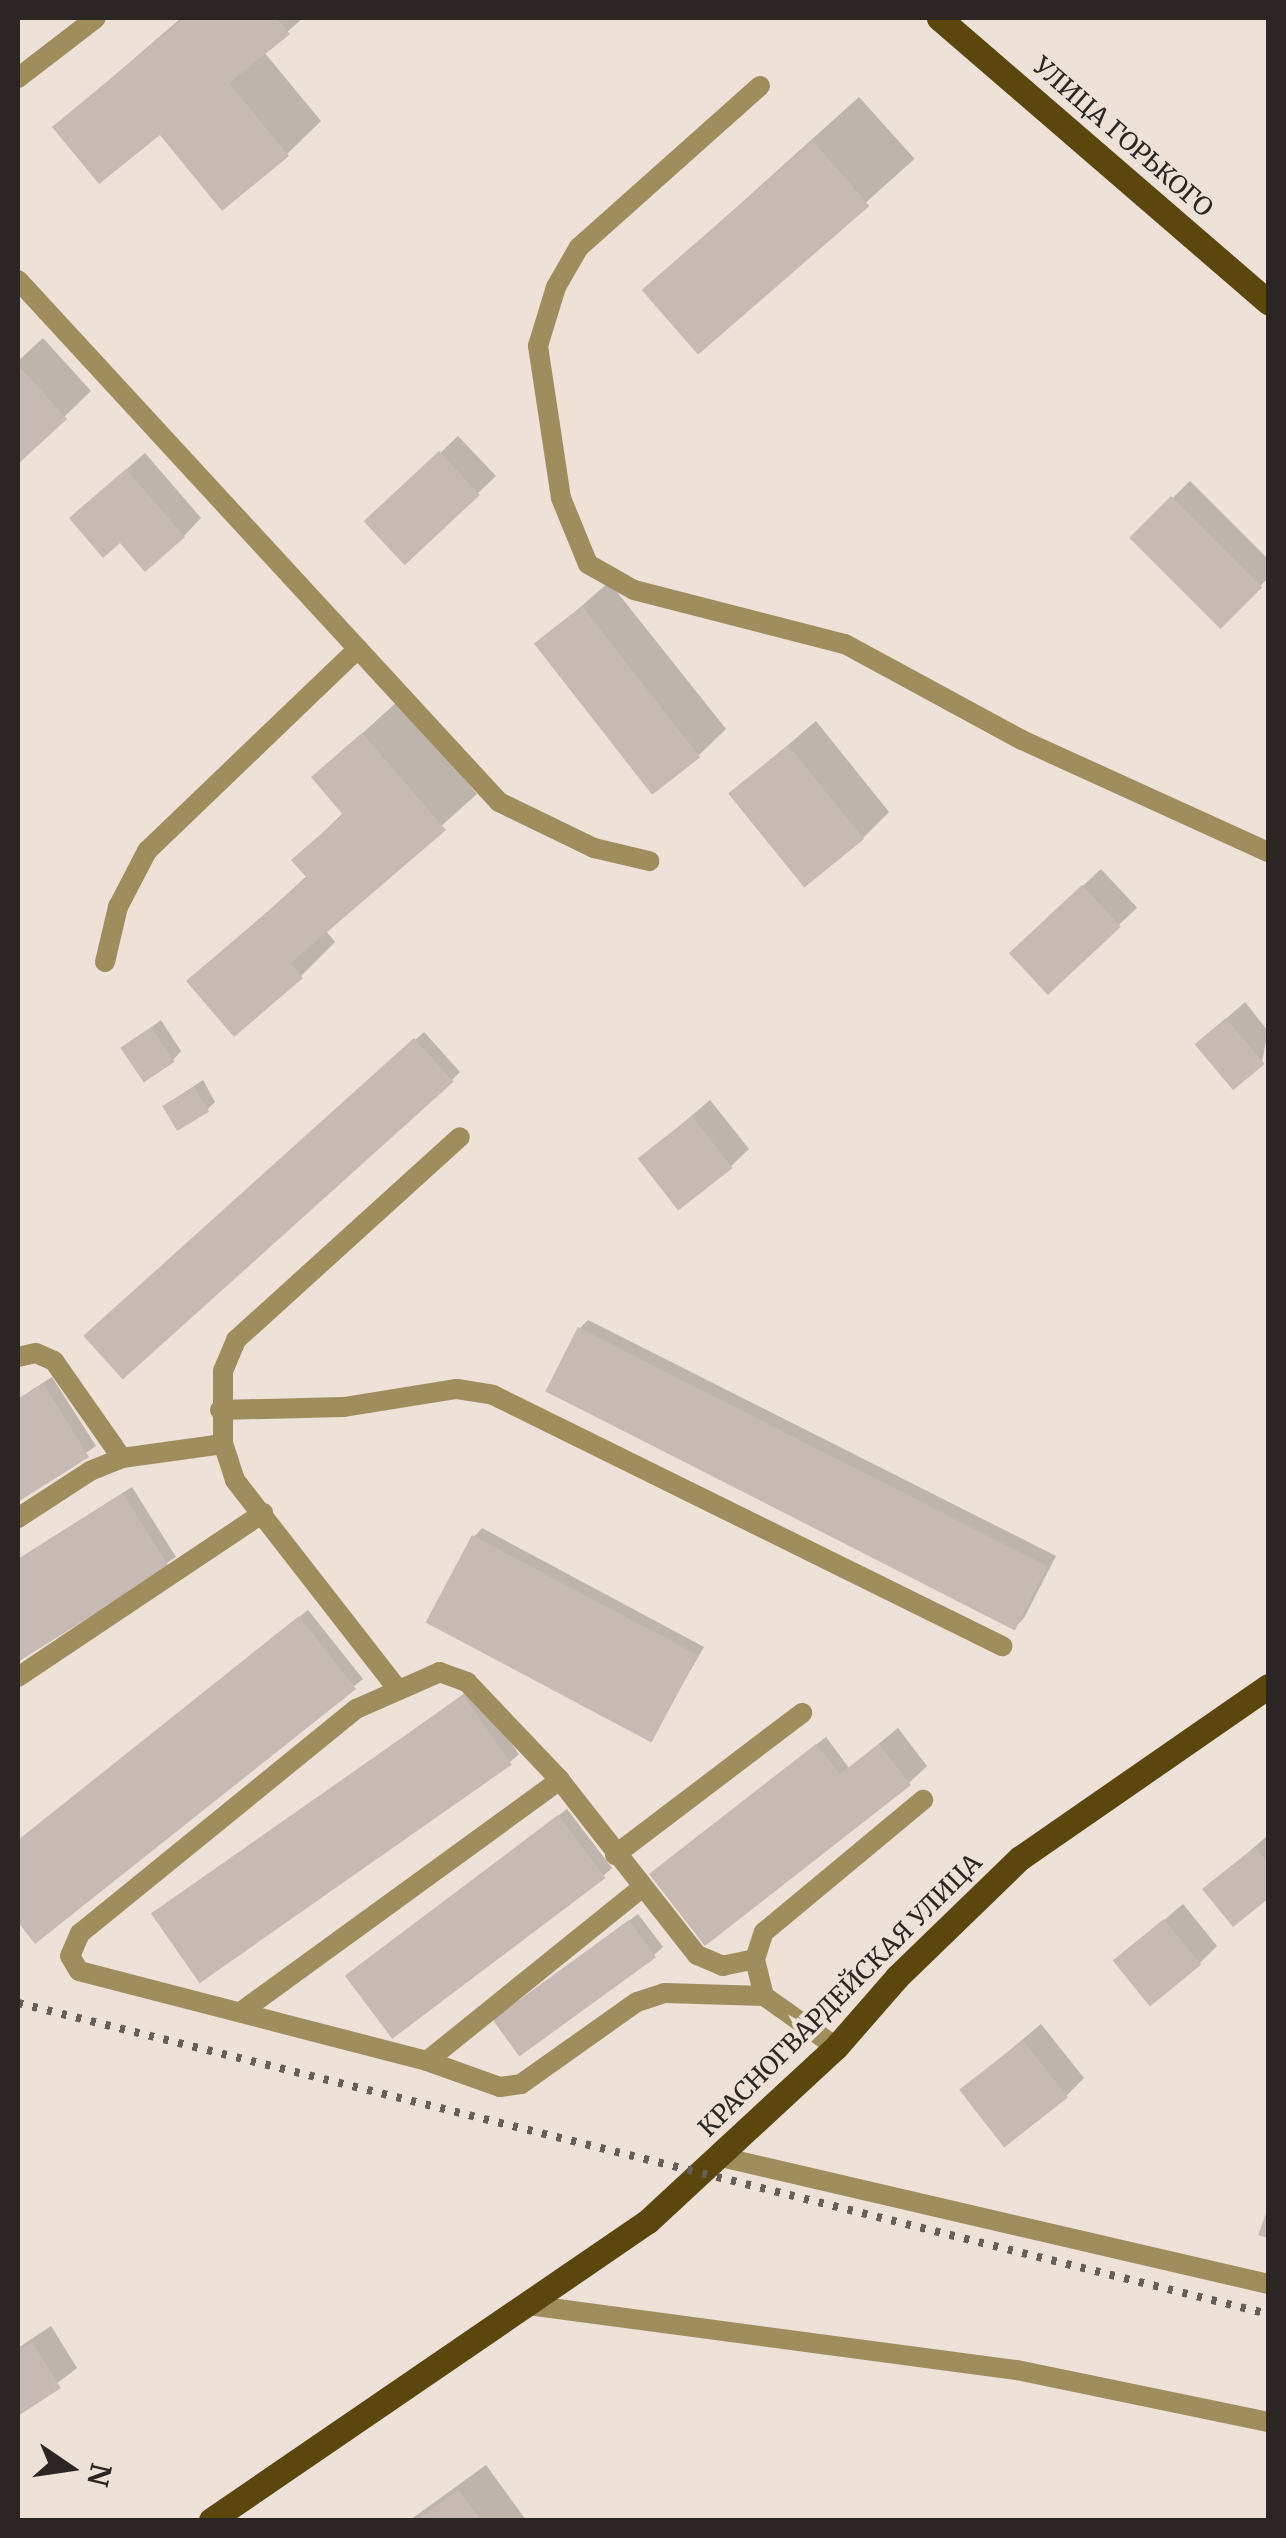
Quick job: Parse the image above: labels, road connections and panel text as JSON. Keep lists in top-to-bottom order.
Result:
{
  "streets": {
    "main road": ["УЛИЦА ГОРЬКОГО", "КРАСНОГВАРДЕЙСКАЯ УЛИЦА"]
  },
  "north": "right"
}
